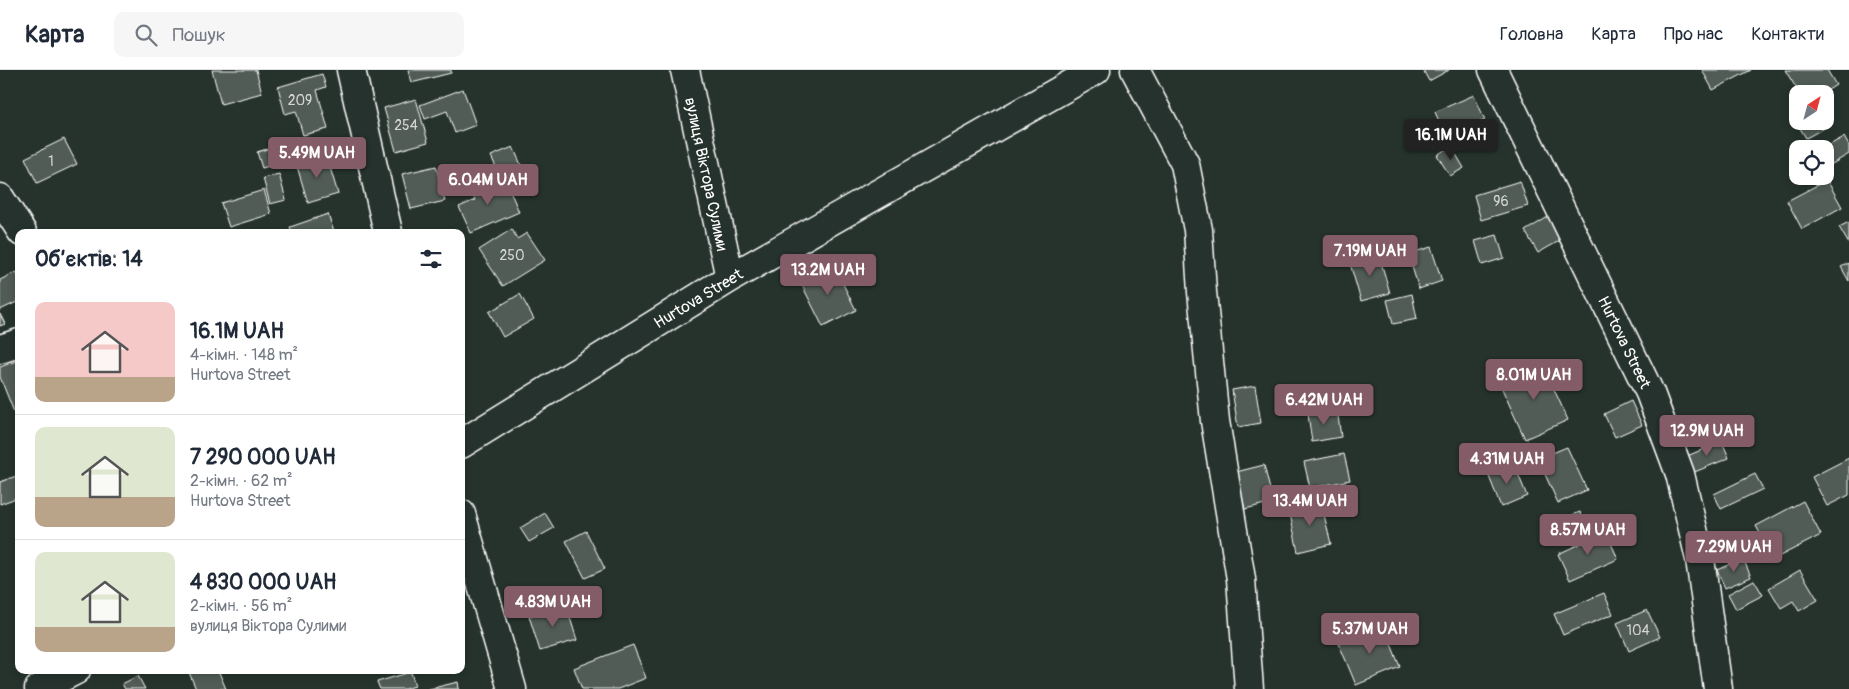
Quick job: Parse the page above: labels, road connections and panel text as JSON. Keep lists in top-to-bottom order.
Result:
{
  "streets": {
    "street": ["вулиця Віктора Сулими", "Hurtova Street"]
  },
  "crossings": [
    ["вулиця Віктора Сулими", "Hurtova Street"]
  ],
  "house_numbers": [
    "209",
    "254",
    "1",
    "96",
    "250",
    "104"
  ],
  "north": "top right",
  "page": {
    "header": "Карта",
    "search": "Пошук",
    "nav": [
      "Головна",
      "Карта",
      "Про нас",
      "Контакти"
    ],
    "price": [
      "16.1M UAH",
      "5.49M UAH",
      "6.04M UAH",
      "7.19M UAH",
      "13.2M UAH",
      "8.01M UAH",
      "6.42M UAH",
      "12.9M UAH",
      "4.31M UAH",
      "13.4M UAH",
      "8.57M UAH",
      "7.29M UAH",
      "4.83M UAH",
      "5.37M UAH"
    ],
    "heading": "Об’єктів: 14",
    "list": [
      {
        "name": "16.1M UAH",
        "note": "4-кімн. · 148 m² · Hurtova Street"
      },
      {
        "name": "7 290 000 UAH",
        "note": "2-кімн. · 62 m² · Hurtova Street"
      },
      {
        "name": "4 830 000 UAH",
        "note": "2-кімн. · 56 m² · вулиця Віктора Сулими"
      }
    ]
  }
}
